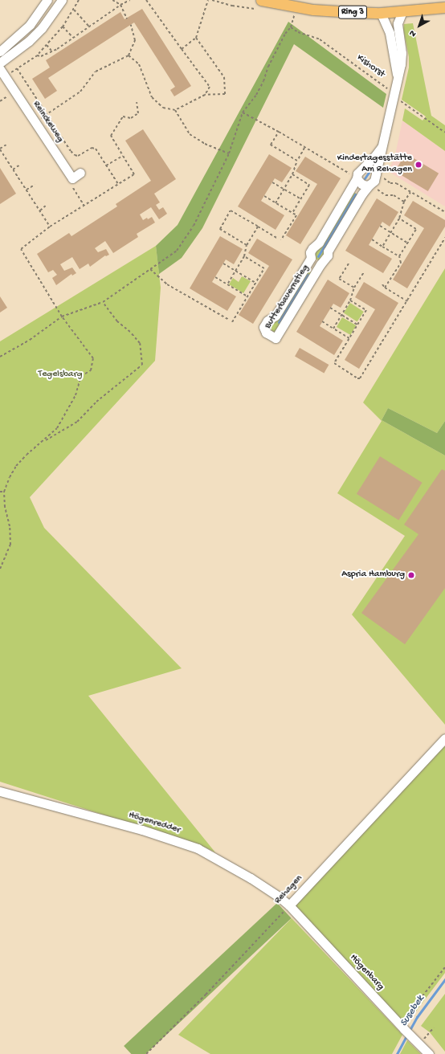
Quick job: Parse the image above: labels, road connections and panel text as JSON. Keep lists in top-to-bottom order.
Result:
{
  "streets": {
    "main road": ["Ring 3"],
    "street": [
      "Reinckeweg",
      "Butterbauernstieg",
      "Högenredder",
      "Rehagen",
      "Högenbarg"
    ],
    "path": ["Kishorst"]
  },
  "crossings": [
    ["Ring 3", "Butterbauernstieg"],
    ["Kishorst", "Butterbauernstieg"],
    ["Högenredder", "Rehagen"],
    ["Högenredder", "Högenbarg"],
    ["Rehagen", "Högenbarg"]
  ],
  "water": ["Susebek"],
  "parks": ["Tegelsbarg"],
  "places": ["Kindertagesstätte Am Rehagen", "Aspria Hamburg"],
  "north": "bottom left"
}
